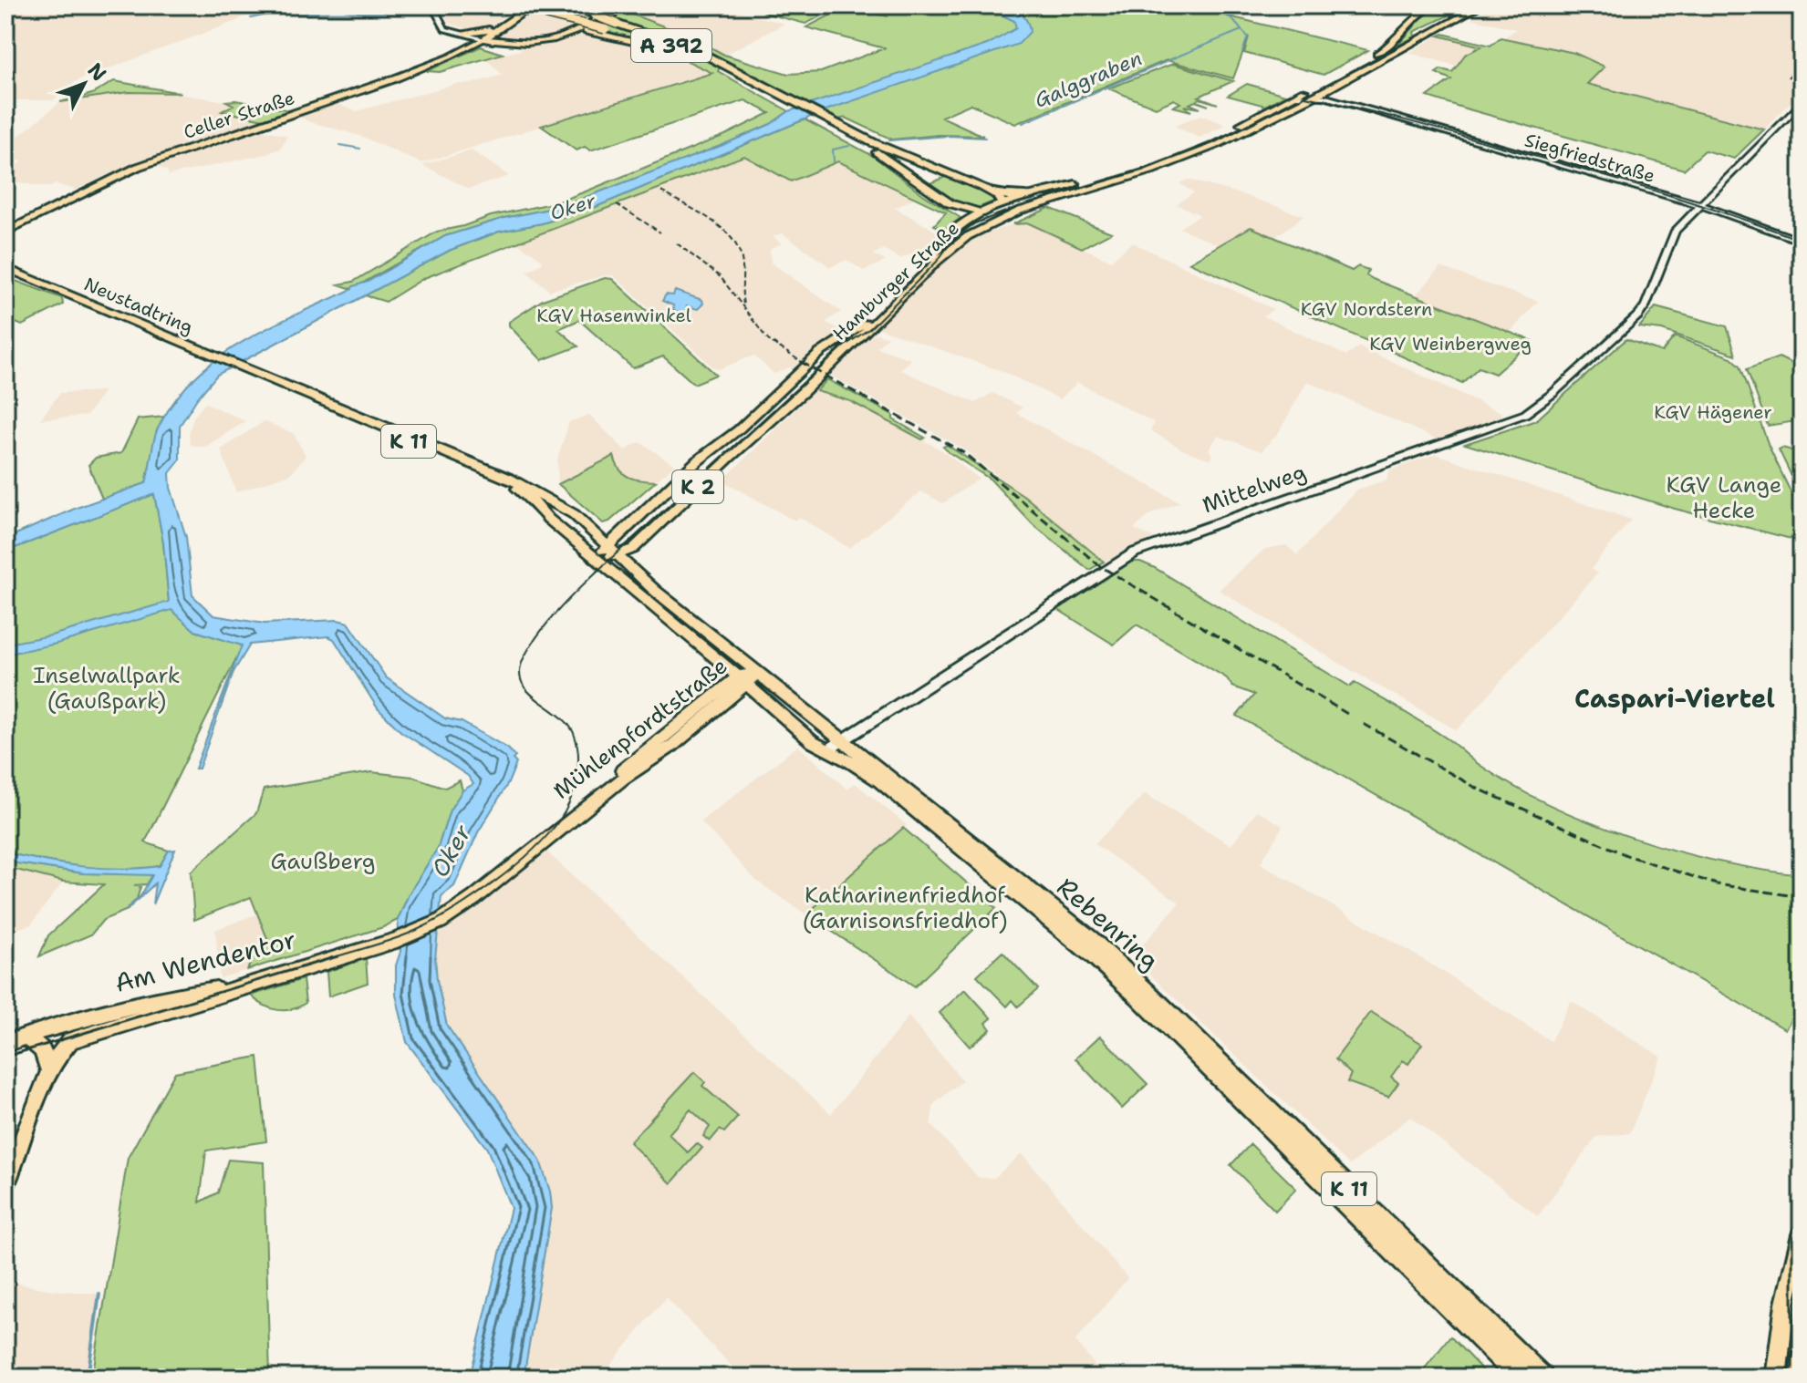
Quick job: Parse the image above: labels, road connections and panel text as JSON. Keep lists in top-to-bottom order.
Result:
{
  "streets": {
    "highway": ["A 392"],
    "main road": [
      "Celler Straße",
      "Hamburger Straße",
      "Neustadtring",
      "K 11",
      "K 2",
      "Mühlenpfordtstraße",
      "Rebenring",
      "Am Wendentor"
    ],
    "street": ["Siegfriedstraße", "Mittelweg"]
  },
  "crossings": [
    ["Siegfriedstraße", "Hamburger Straße"],
    ["Siegfriedstraße", "Mittelweg"],
    ["Hamburger Straße", "K 11"],
    ["Hamburger Straße", "Rebenring"],
    ["Neustadtring", "K 11"],
    ["K 11", "Rebenring"],
    ["Mittelweg", "Rebenring"],
    ["Mühlenpfordtstraße", "Rebenring"],
    ["Mühlenpfordtstraße", "Am Wendentor"]
  ],
  "districts": ["Caspari-Viertel"],
  "water": ["Galggraben", "Oker"],
  "parks": [
    "KGV Nordstern",
    "KGV Hasenwinkel",
    "KGV Weinbergweg",
    "KGV Hägener",
    "KGV Lange Hecke",
    "Inselwallpark (Gaußpark)",
    "Gaußberg",
    "Katharinenfriedhof (Garnisonsfriedhof)"
  ],
  "north": "top right"
}
